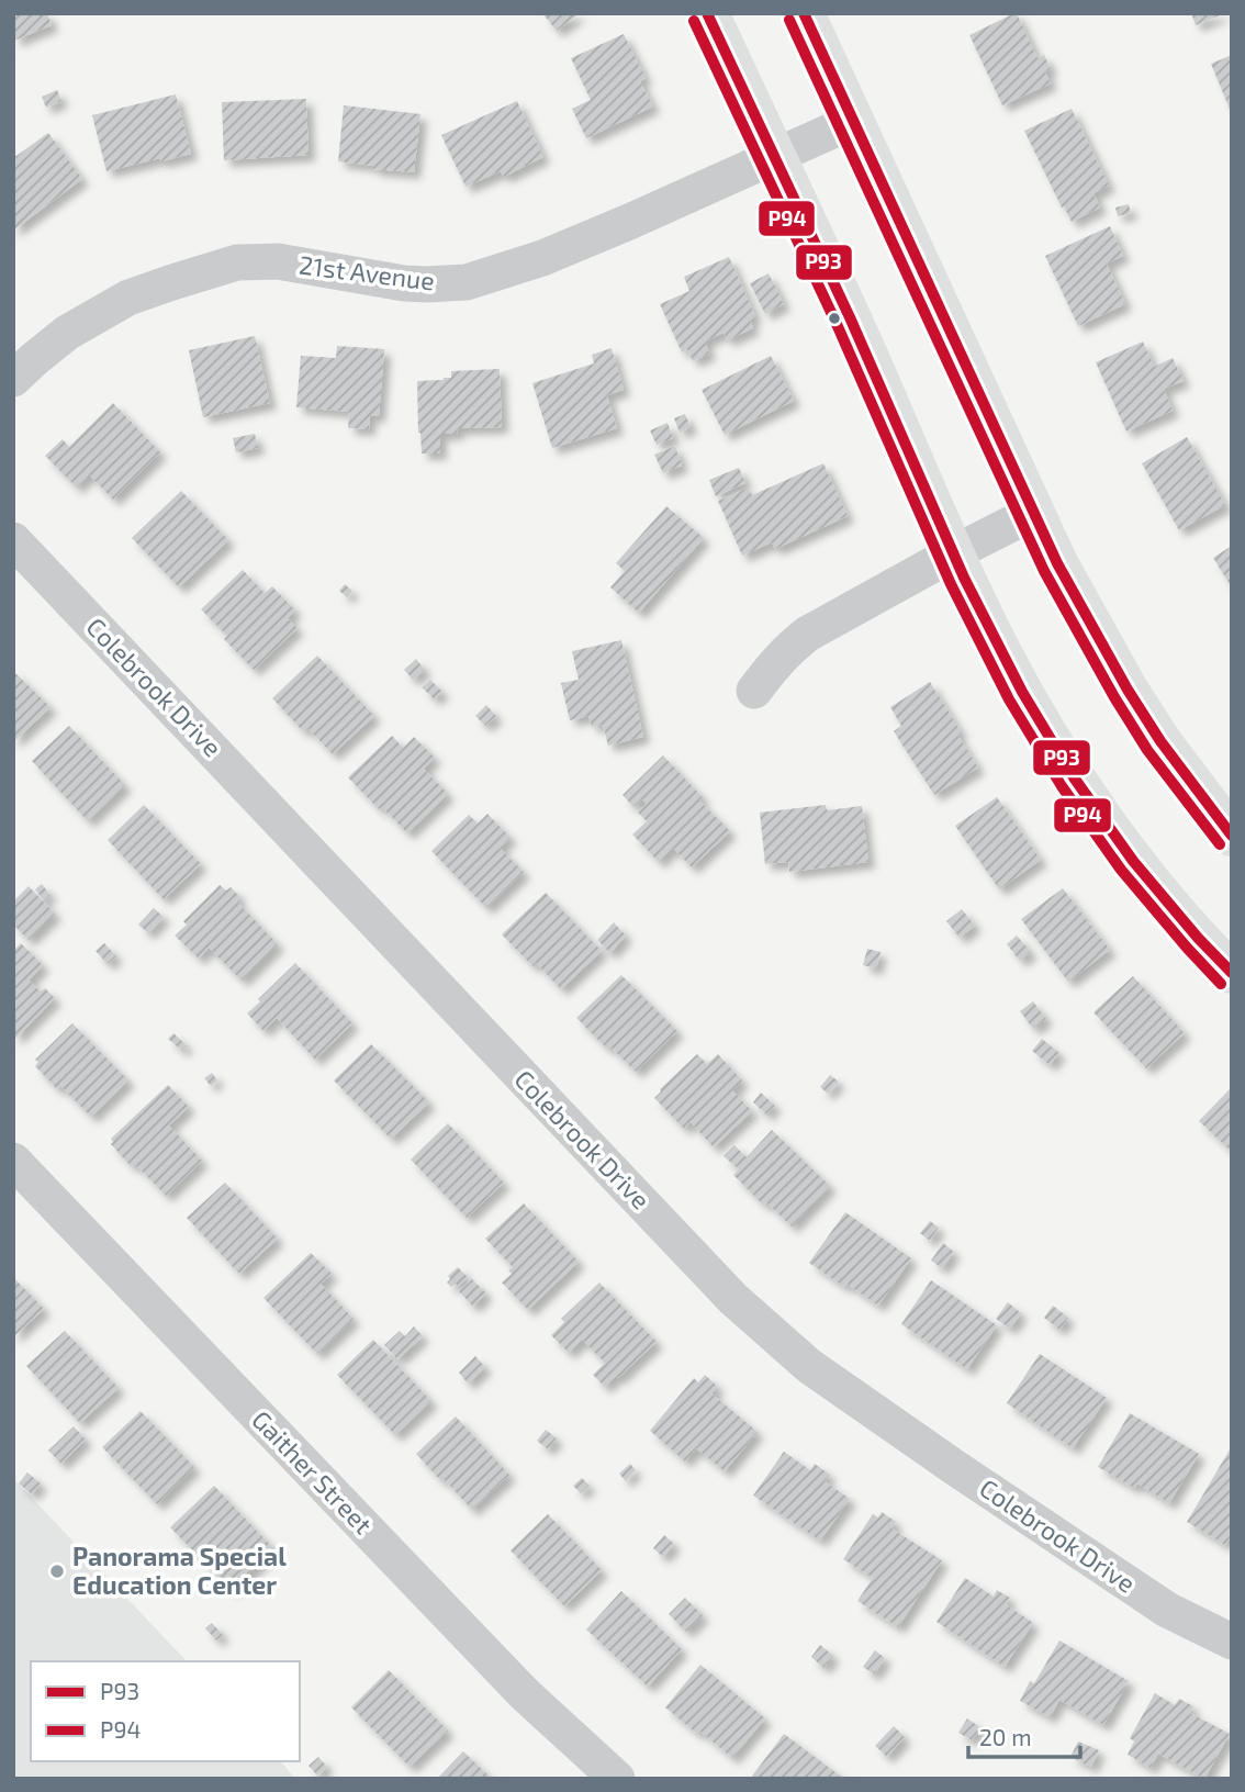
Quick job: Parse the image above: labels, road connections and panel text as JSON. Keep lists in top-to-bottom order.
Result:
{
  "streets": {
    "street": ["21st Avenue", "Colebrook Drive", "Gaither Street"]
  },
  "places": ["Panorama Special Education Center"],
  "lines": ["transit line P93", "transit line P94"],
  "legend": ["P93", "P94"],
  "scale_bar": "20 m"
}
